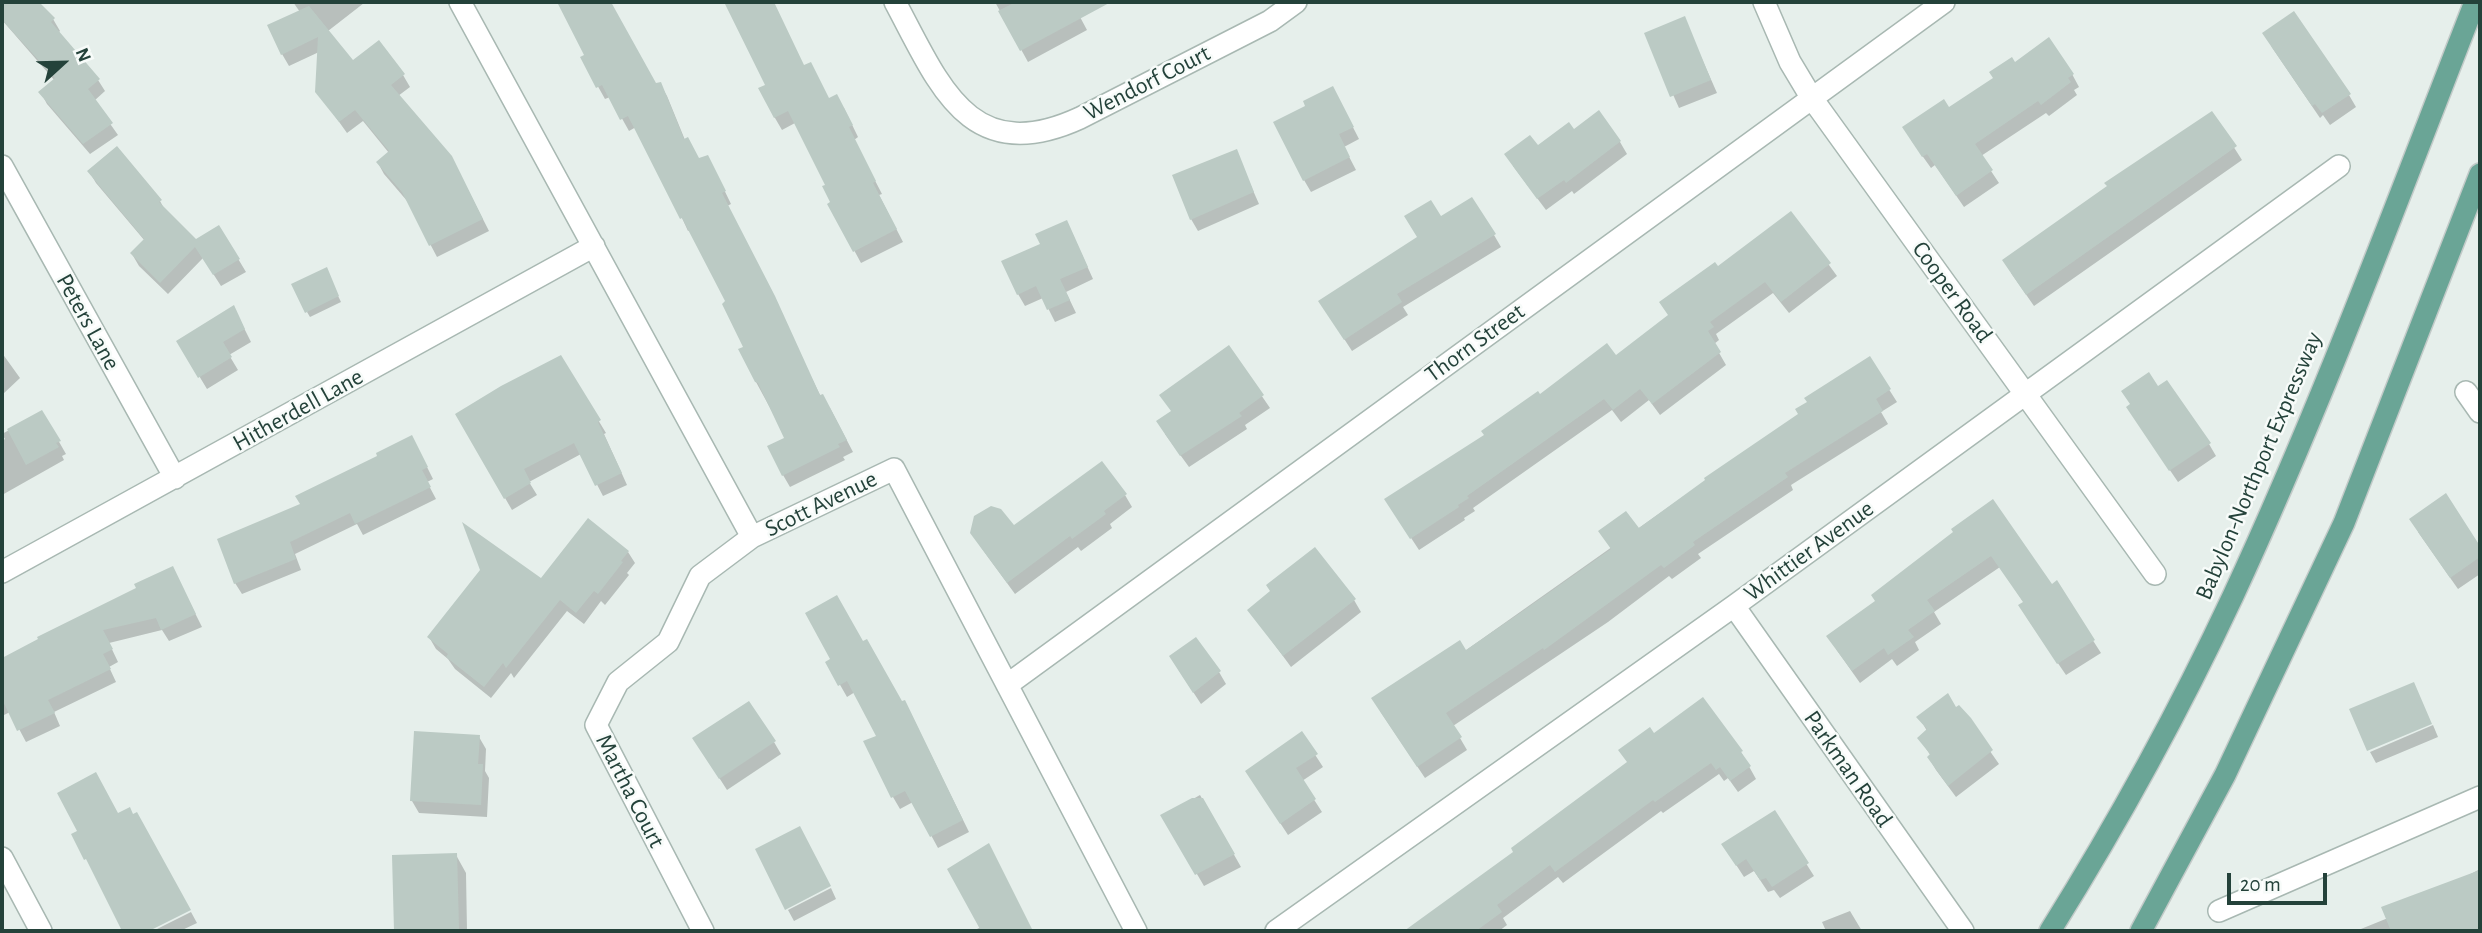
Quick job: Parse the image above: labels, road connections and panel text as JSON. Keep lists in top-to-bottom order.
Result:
{
  "streets": {
    "main road": ["Babylon-Northport Expressway"],
    "street": [
      "Wendorf Court",
      "Cooper Road",
      "Peters Lane",
      "Thorn Street",
      "Hitherdell Lane",
      "Scott Avenue",
      "Whittier Avenue",
      "Parkman Road",
      "Martha Court"
    ]
  },
  "crossings": [
    ["Cooper Road", "Thorn Street"],
    ["Cooper Road", "Whittier Avenue"],
    ["Peters Lane", "Hitherdell Lane"],
    ["Thorn Street", "Scott Avenue"],
    ["Hitherdell Lane", "Scott Avenue"],
    ["Scott Avenue", "Martha Court"],
    ["Whittier Avenue", "Parkman Road"]
  ],
  "scale_bar": "20 m",
  "north": "right"
}
